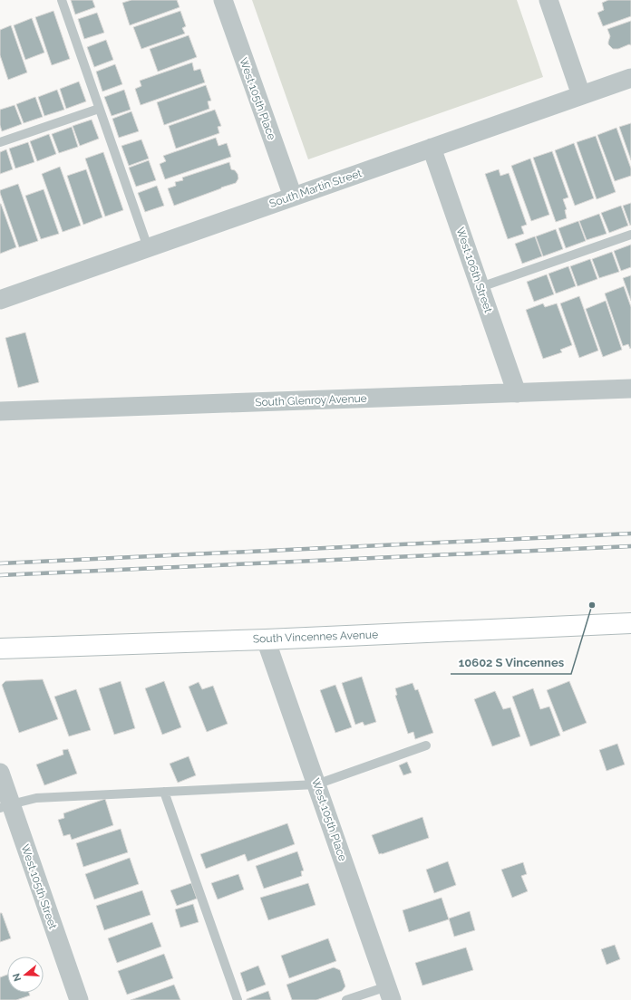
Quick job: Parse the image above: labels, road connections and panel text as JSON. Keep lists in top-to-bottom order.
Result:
{
  "streets": {
    "main road": ["South Vincennes Avenue"],
    "street": [
      "West 105th Place",
      "South Martin Street",
      "West 106th Street",
      "South Glenroy Avenue",
      "West 105th Street"
    ]
  },
  "crossings": [
    ["West 105th Place", "South Martin Street"],
    ["West 105th Place", "South Vincennes Avenue"],
    ["South Martin Street", "West 106th Street"],
    ["West 106th Street", "South Glenroy Avenue"]
  ],
  "places": ["10602 S Vincennes"],
  "north": "left"
}
